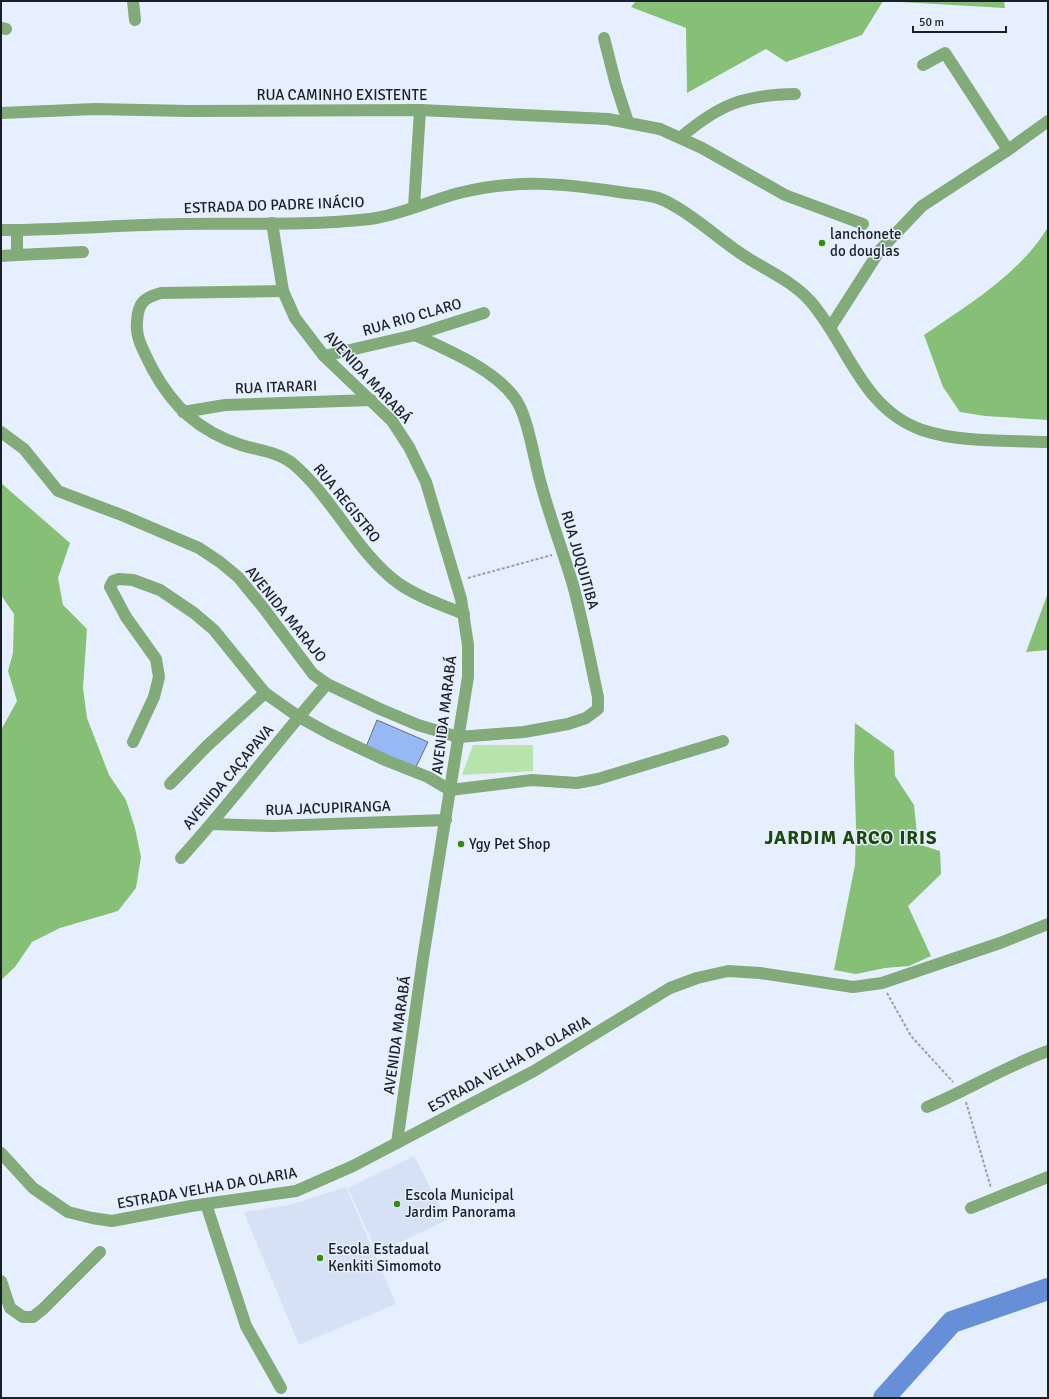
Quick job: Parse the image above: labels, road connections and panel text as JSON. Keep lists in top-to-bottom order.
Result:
{
  "streets": {
    "street": [
      "RUA CAMINHO EXISTENTE",
      "ESTRADA DO PADRE INÁCIO",
      "RUA RIO CLARO",
      "AVENIDA MARABÁ",
      "RUA ITARARI",
      "RUA REGISTRO",
      "RUA JUQUITIBA",
      "AVENIDA MARAJO",
      "AVENIDA CAÇAPAVA",
      "RUA JACUPIRANGA",
      "ESTRADA VELHA DA OLARIA"
    ]
  },
  "crossings": [
    ["ESTRADA DO PADRE INÁCIO", "AVENIDA MARABÁ"],
    ["RUA RIO CLARO", "AVENIDA MARABÁ"],
    ["RUA RIO CLARO", "RUA JUQUITIBA"],
    ["AVENIDA MARABÁ", "RUA ITARARI"],
    ["AVENIDA MARABÁ", "RUA REGISTRO"],
    ["AVENIDA MARABÁ", "RUA JUQUITIBA"],
    ["AVENIDA MARABÁ", "AVENIDA MARAJO"],
    ["AVENIDA MARABÁ", "RUA JACUPIRANGA"],
    ["AVENIDA MARABÁ", "ESTRADA VELHA DA OLARIA"],
    ["RUA ITARARI", "RUA REGISTRO"],
    ["RUA JUQUITIBA", "AVENIDA MARAJO"],
    ["AVENIDA MARAJO", "AVENIDA CAÇAPAVA"],
    ["AVENIDA CAÇAPAVA", "RUA JACUPIRANGA"]
  ],
  "districts": ["JARDIM ARCO IRIS"],
  "places": [
    "lanchonete do douglas",
    "Ygy Pet Shop",
    "Escola Municipal Jardim Panorama",
    "Escola Estadual Kenkiti Simomoto"
  ],
  "scale_bar": "50 m"
}
